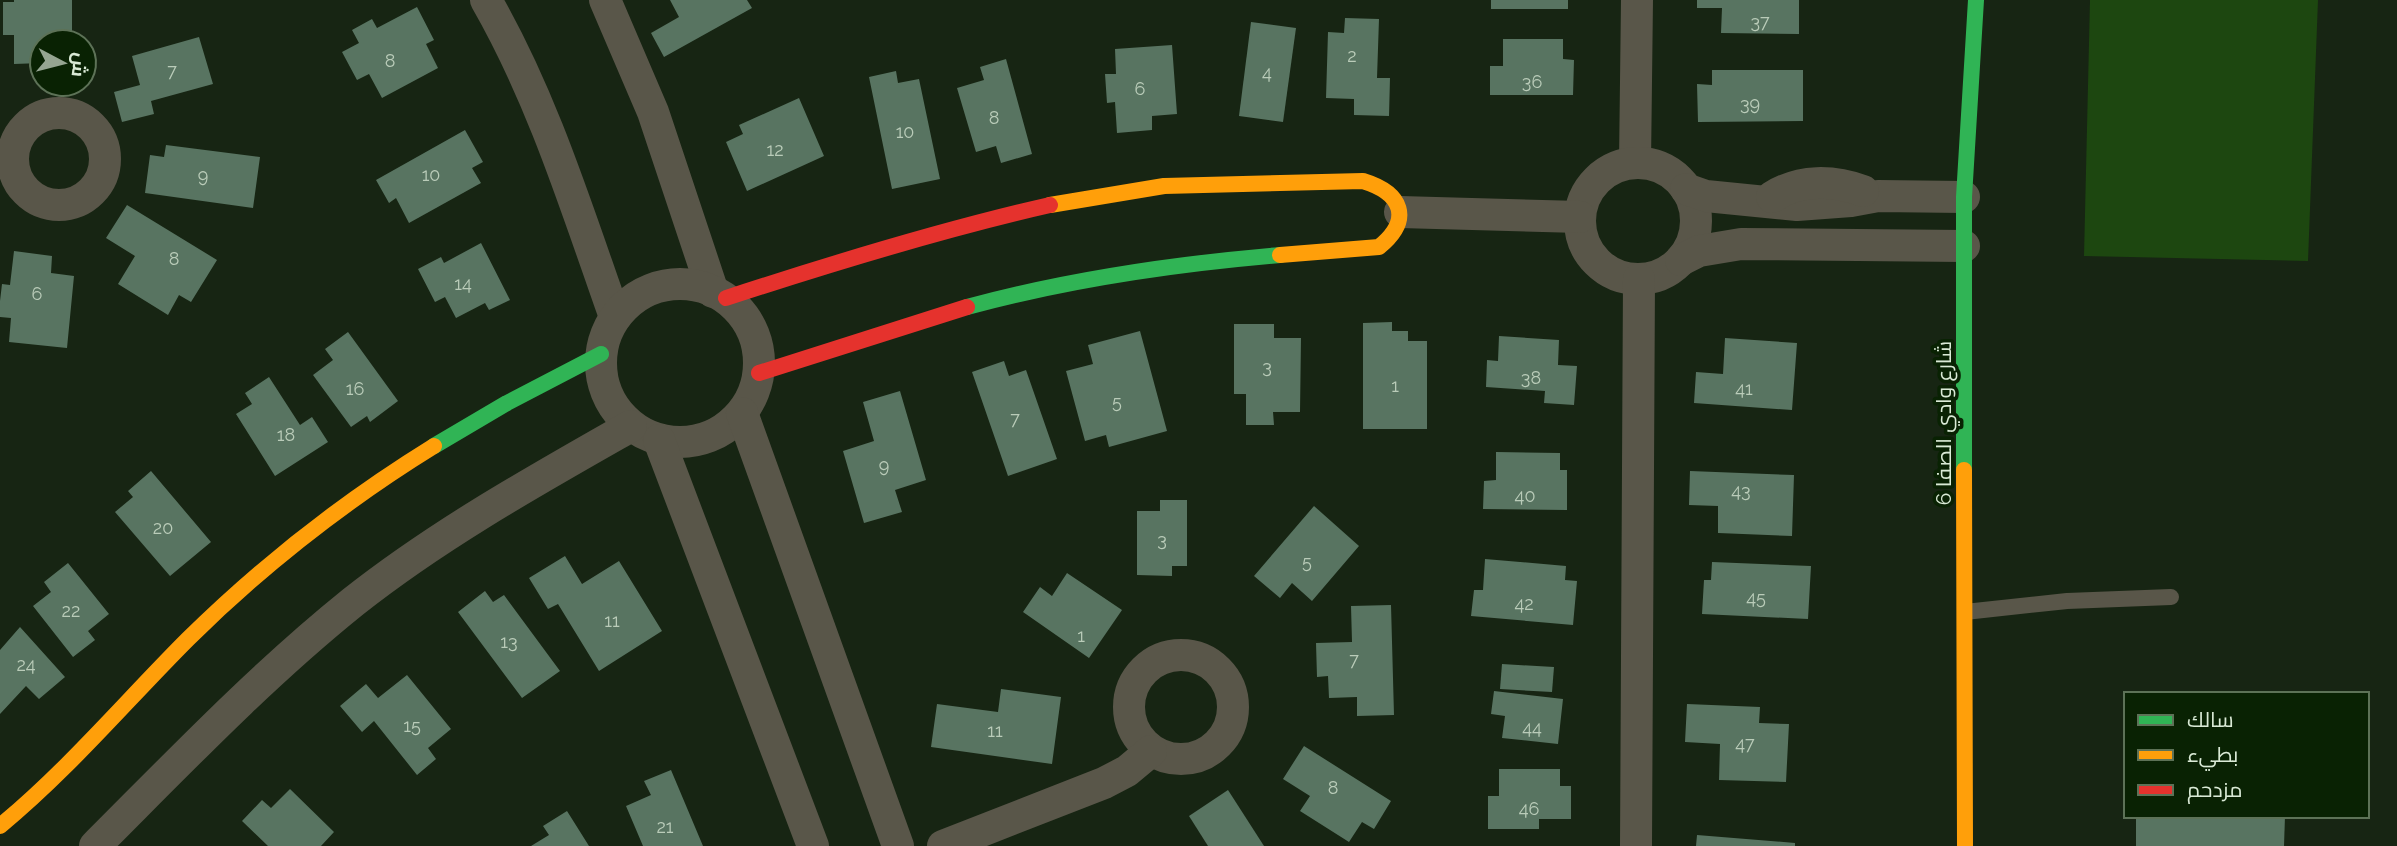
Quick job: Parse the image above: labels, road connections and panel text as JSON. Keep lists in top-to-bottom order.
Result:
{
  "streets": {
    "street": ["شارع وادي الصفا 6"]
  },
  "house_numbers": [
    "37",
    "2",
    "8",
    "7",
    "4",
    "36",
    "6",
    "39",
    "8",
    "10",
    "12",
    "10",
    "9",
    "8",
    "14",
    "6",
    "3",
    "38",
    "1",
    "16",
    "41",
    "5",
    "7",
    "18",
    "9",
    "43",
    "40",
    "20",
    "3",
    "5",
    "45",
    "42",
    "22",
    "11",
    "1",
    "13",
    "7",
    "24",
    "15",
    "44",
    "11",
    "47",
    "8",
    "46",
    "21"
  ],
  "legend": ["سالك", "بطيء", "مزدحم"],
  "north": "right"
}
